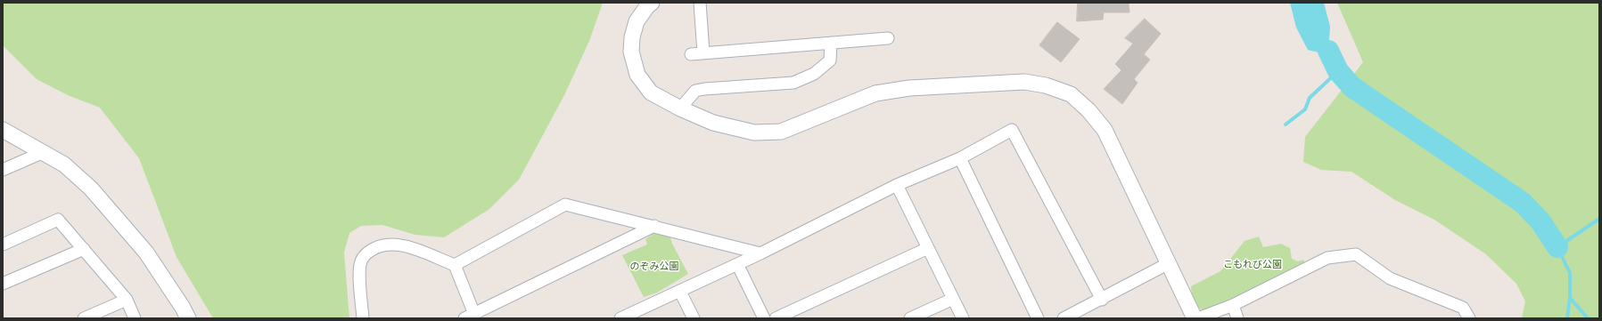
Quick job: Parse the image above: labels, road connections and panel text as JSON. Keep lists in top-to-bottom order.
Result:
{
  "parks": ["こもれび公園", "のぞみ公園"]
}
